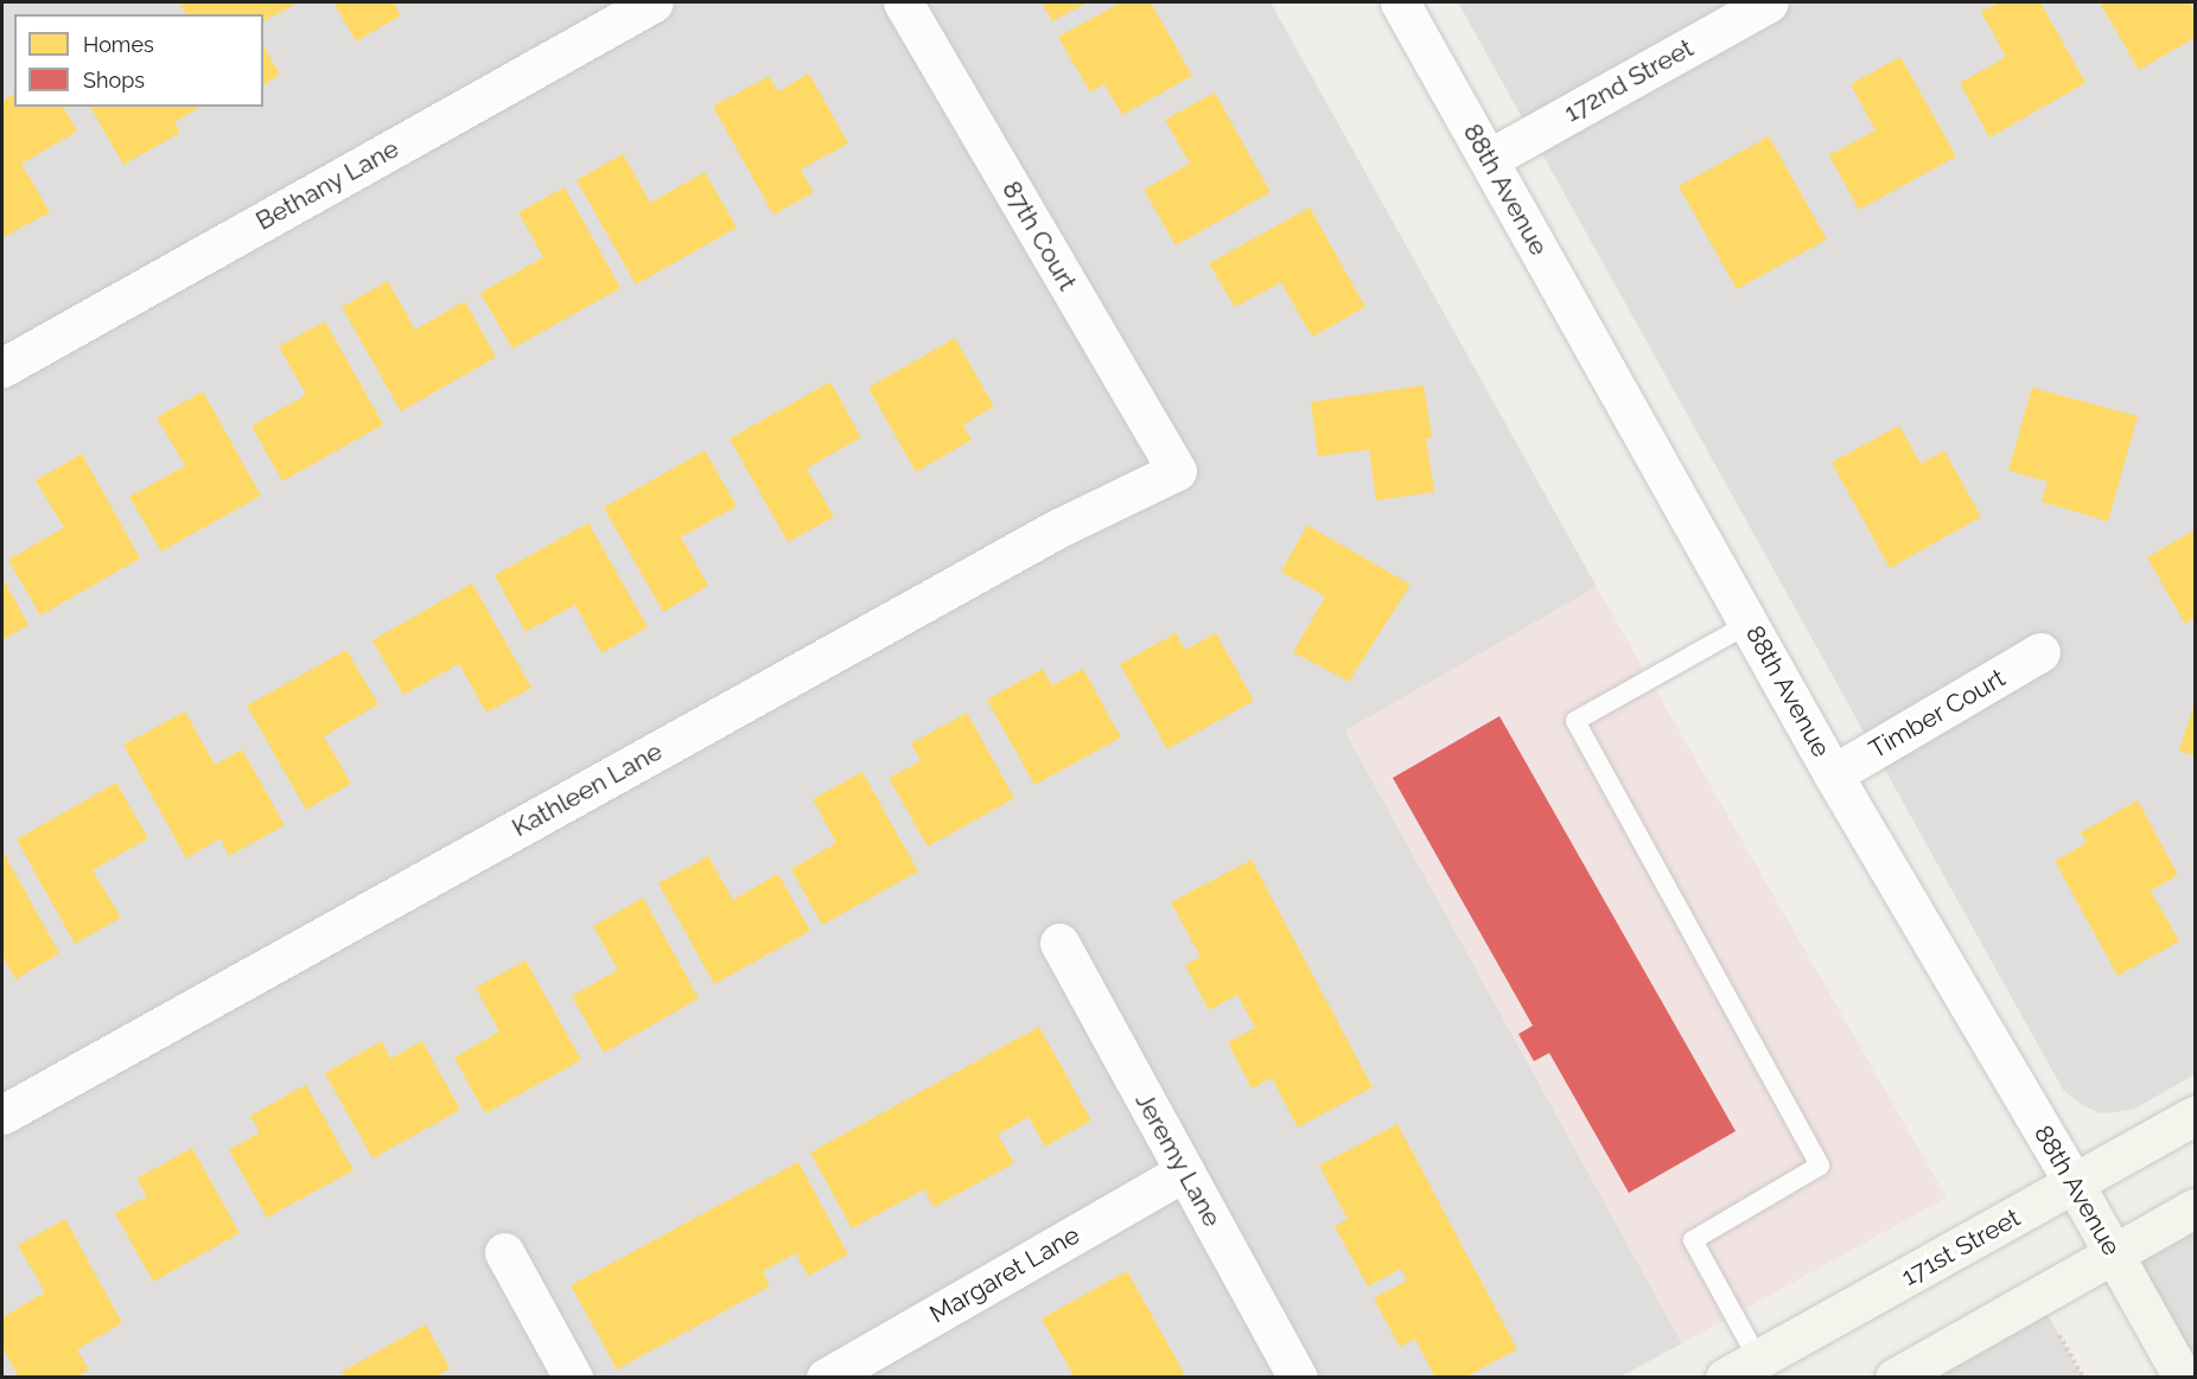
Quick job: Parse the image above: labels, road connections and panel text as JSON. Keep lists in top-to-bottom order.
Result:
{
  "streets": {
    "street": [
      "172nd Street",
      "Bethany Lane",
      "88th Avenue",
      "87th Court",
      "Timber Court",
      "Kathleen Lane",
      "Jeremy Lane",
      "171st Street",
      "Margaret Lane"
    ]
  },
  "crossings": [
    ["172nd Street", "88th Avenue"],
    ["88th Avenue", "Timber Court"],
    ["88th Avenue", "171st Street"],
    ["87th Court", "Kathleen Lane"],
    ["Jeremy Lane", "Margaret Lane"]
  ],
  "legend": ["Homes", "Shops"]
}
